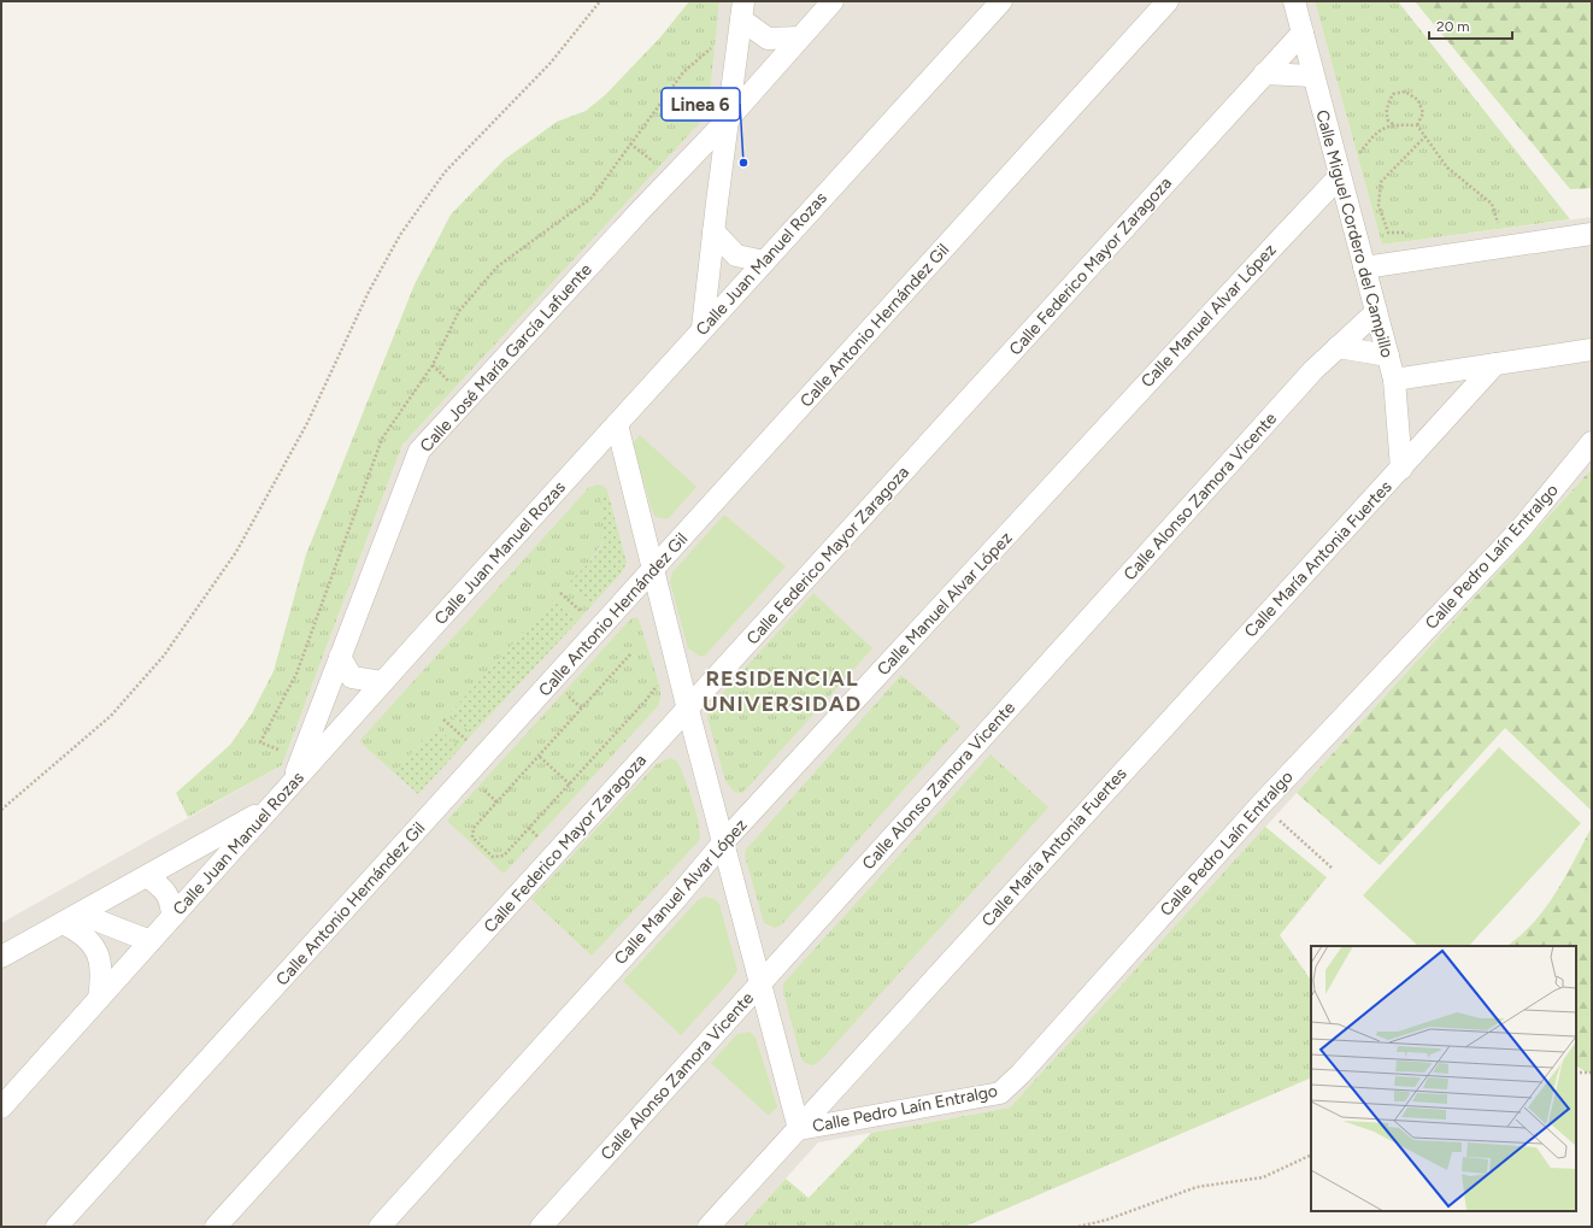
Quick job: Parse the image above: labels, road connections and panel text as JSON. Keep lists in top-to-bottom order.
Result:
{
  "streets": {
    "street": [
      "Calle Miguel Cordero del Campillo",
      "Calle Juan Manuel Rozas",
      "Calle Federico Mayor Zaragoza",
      "Calle Manuel Alvar López",
      "Calle Antonio Hernández Gil",
      "Calle José María García Lafuente",
      "Calle Alonso Zamora Vicente",
      "Calle Pedro Laín Entralgo",
      "Calle María Antonia Fuertes"
    ]
  },
  "crossings": [
    ["Calle Miguel Cordero del Campillo", "Calle Federico Mayor Zaragoza"],
    ["Calle Miguel Cordero del Campillo", "Calle Manuel Alvar López"],
    ["Calle Miguel Cordero del Campillo", "Calle Alonso Zamora Vicente"],
    ["Calle Miguel Cordero del Campillo", "Calle María Antonia Fuertes"],
    ["Calle Juan Manuel Rozas", "Calle José María García Lafuente"],
    ["Calle Pedro Laín Entralgo", "Calle María Antonia Fuertes"]
  ],
  "districts": ["RESIDENCIAL UNIVERSIDAD"],
  "places": ["Linea 6"],
  "scale_bar": "20 m"
}
